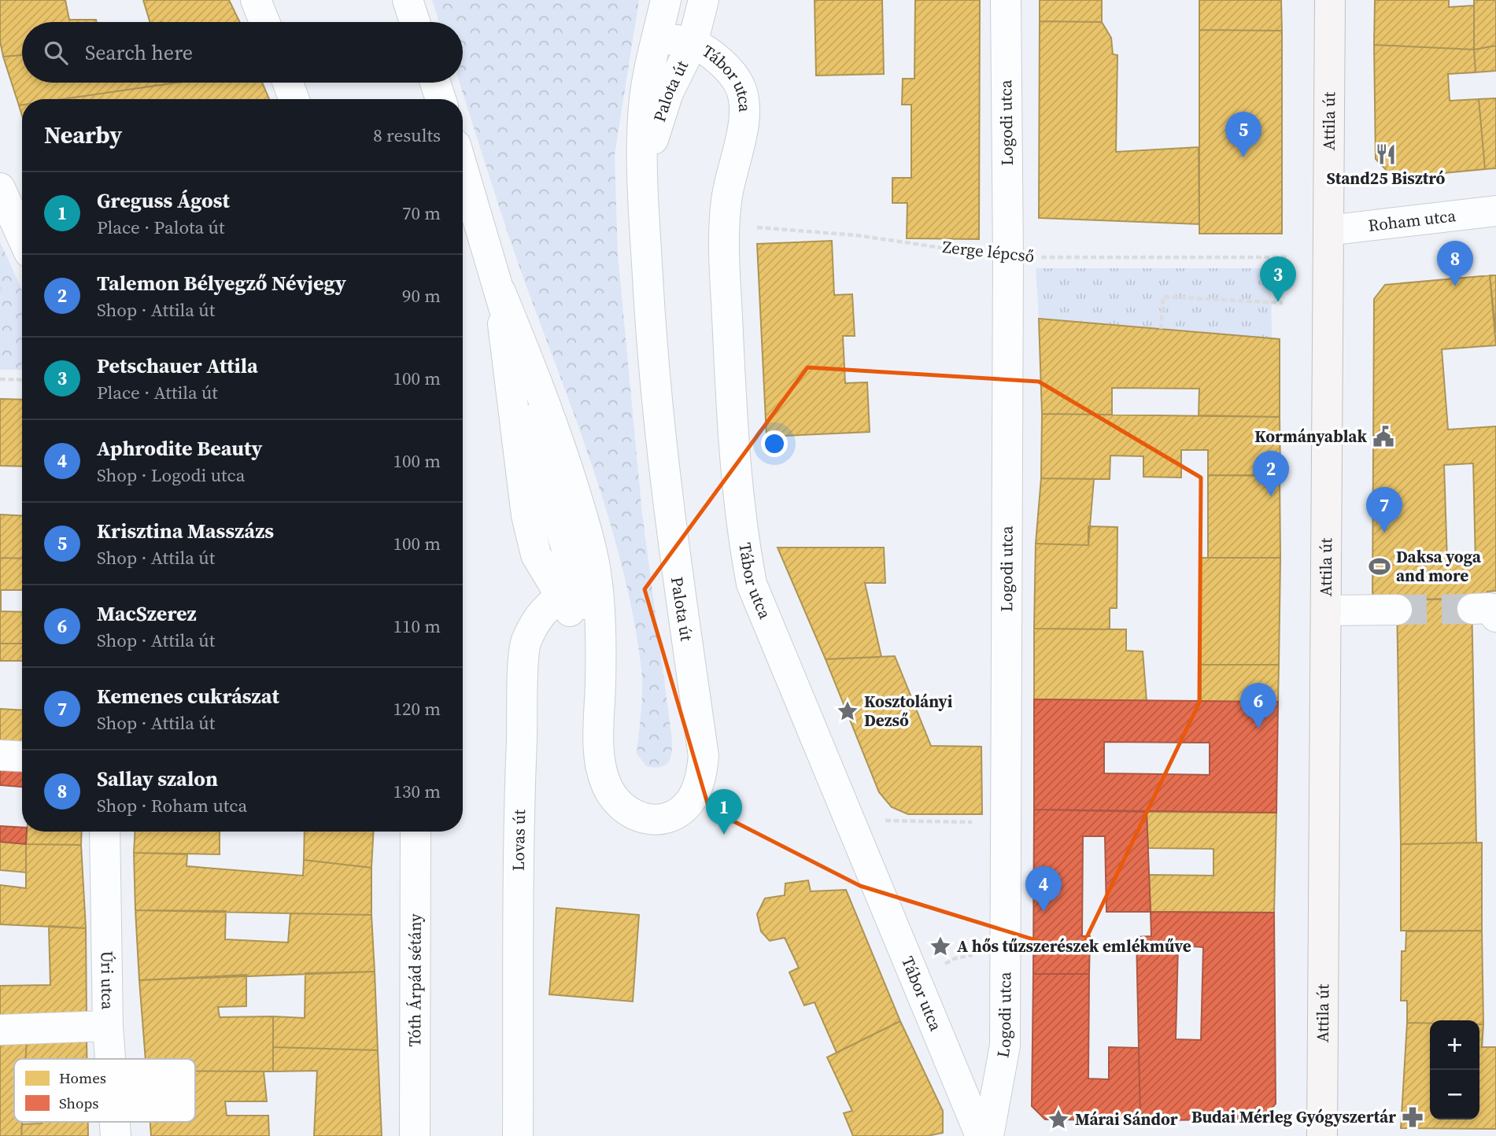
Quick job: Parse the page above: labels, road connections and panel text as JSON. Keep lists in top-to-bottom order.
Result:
{
  "streets": {
    "main road": ["Attila út"],
    "street": [
      "Tábor utca",
      "Palota út",
      "Logodi utca",
      "Roham utca",
      "Lovas út",
      "Úri utca",
      "Tóth Árpád sétány"
    ],
    "path": ["Zerge lépcső"]
  },
  "crossings": [
    ["Tábor utca", "Palota út"],
    ["Tábor utca", "Zerge lépcső"],
    ["Palota út", "Lovas út"],
    ["Attila út", "Roham utca"],
    ["Logodi utca", "Zerge lépcső"]
  ],
  "places": {
    "restaurant": ["Stand25 Bisztró"],
    "public building": ["Kormányablak"],
    "sports": ["Daksa yoga and more"],
    "place": ["Kosztolányi Dezső", "A hős tűzszerészek emlékműve", "Márai Sándor"],
    "pharmacy": ["Budai Mérleg Gyógyszertár"]
  },
  "legend": ["Homes", "Shops"],
  "page": {
    "search": "Search here",
    "heading": ["Nearby", "8 results"],
    "pins": [
      "5",
      "8",
      "3",
      "2",
      "7",
      "6",
      "1",
      "4"
    ],
    "list": [
      {
        "mark": "1",
        "name": "Greguss Ágost",
        "note": "Place · Palota út",
        "value": "70 m"
      },
      {
        "mark": "2",
        "name": "Talemon Bélyegző Névjegy",
        "note": "Shop · Attila út",
        "value": "90 m"
      },
      {
        "mark": "3",
        "name": "Petschauer Attila",
        "note": "Place · Attila út",
        "value": "100 m"
      },
      {
        "mark": "4",
        "name": "Aphrodite Beauty",
        "note": "Shop · Logodi utca",
        "value": "100 m"
      },
      {
        "mark": "5",
        "name": "Krisztina Masszázs",
        "note": "Shop · Attila út",
        "value": "100 m"
      },
      {
        "mark": "6",
        "name": "MacSzerez",
        "note": "Shop · Attila út",
        "value": "110 m"
      },
      {
        "mark": "7",
        "name": "Kemenes cukrászat",
        "note": "Shop · Attila út",
        "value": "120 m"
      },
      {
        "mark": "8",
        "name": "Sallay szalon",
        "note": "Shop · Roham utca",
        "value": "130 m"
      }
    ],
    "map_buttons": ["+", "−"]
  }
}
